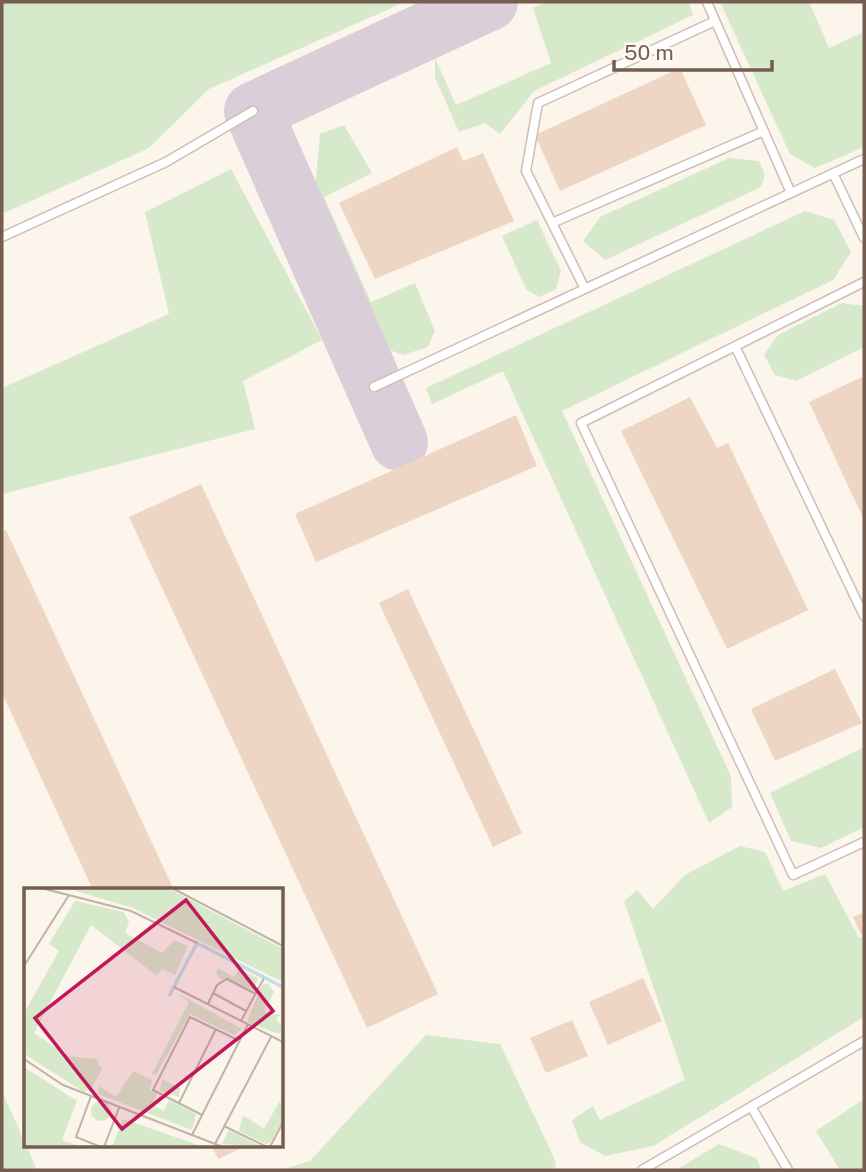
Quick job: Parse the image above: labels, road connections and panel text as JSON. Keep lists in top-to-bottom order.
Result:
{
  "scale_bar": "50 m"
}
